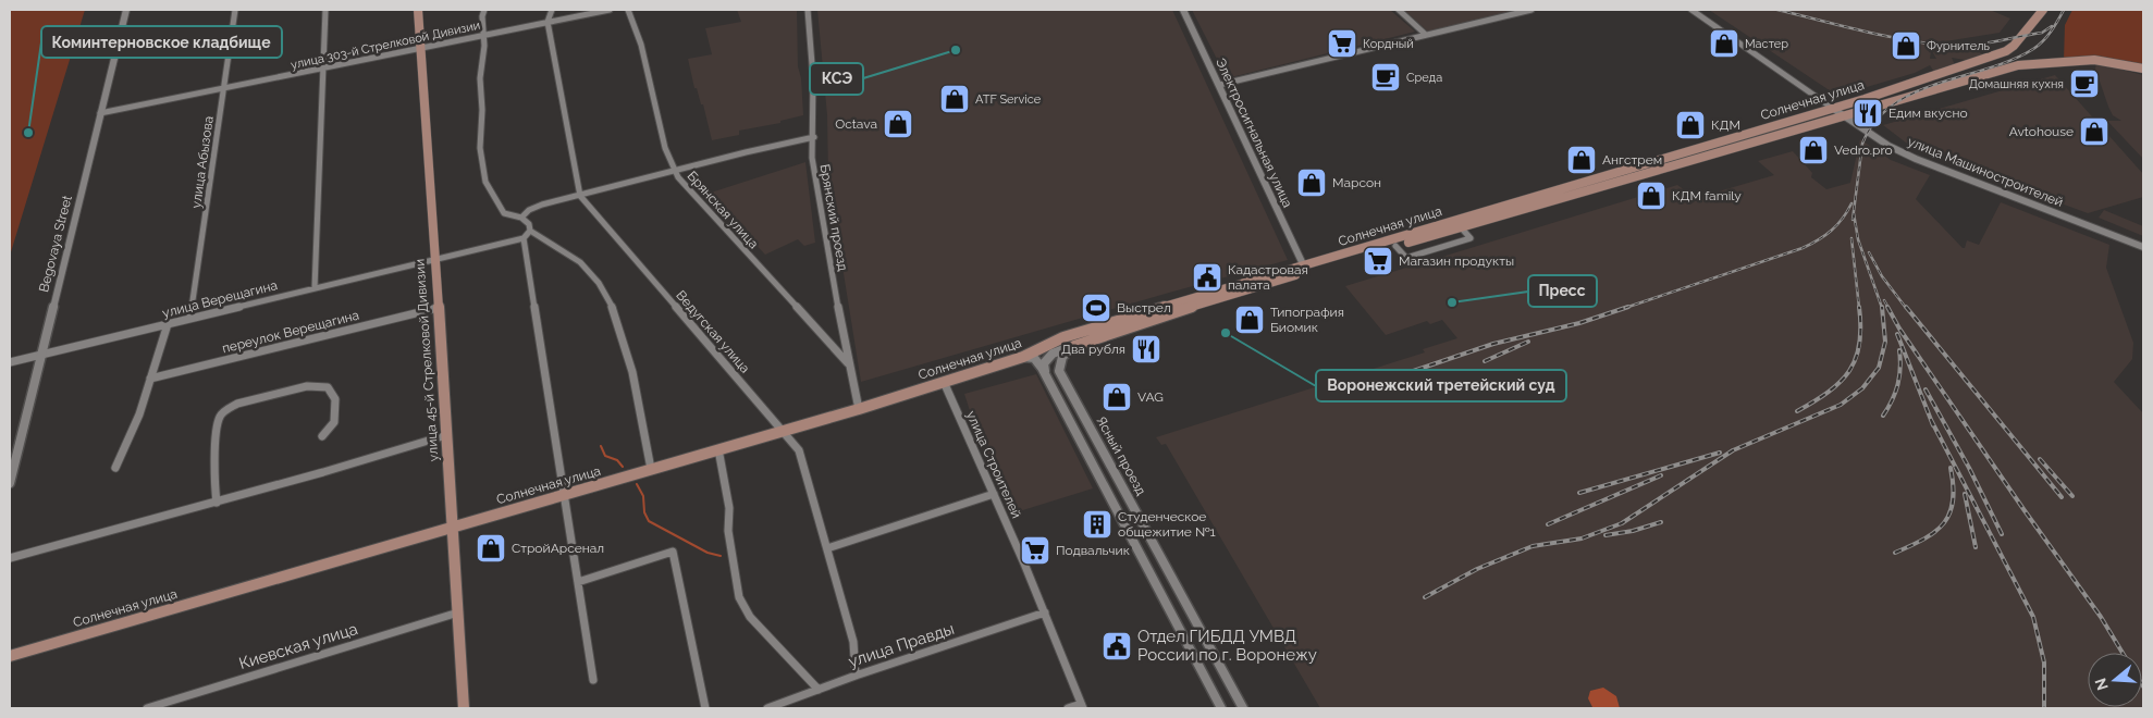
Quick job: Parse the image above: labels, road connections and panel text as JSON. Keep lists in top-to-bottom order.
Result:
{
  "streets": {
    "main road": ["Солнечная улица", "улица 45-й Стрелковой Дивизии"],
    "street": [
      "улица 303-й Стрелковой Дивизии",
      "Электросигнальная улица",
      "улица Абызова",
      "улица Машиностроителей",
      "Брянская улица",
      "Брянский проезд",
      "Begovaya Street",
      "улица Верещагина",
      "переулок Верещагина",
      "Ведугская улица",
      "Ясный проезд",
      "улица Строителей",
      "улица Правды",
      "Киевская улица"
    ]
  },
  "crossings": [
    ["улица 303-й Стрелковой Дивизии", "улица Абызова"],
    ["улица 303-й Стрелковой Дивизии", "Begovaya Street"],
    ["улица 303-й Стрелковой Дивизии", "Ведугская улица"],
    ["улица 303-й Стрелковой Дивизии", "улица 45-й Стрелковой Дивизии"],
    ["Солнечная улица", "Электросигнальная улица"],
    ["Солнечная улица", "улица Машиностроителей"],
    ["Солнечная улица", "Брянский проезд"],
    ["Солнечная улица", "Ведугская улица"],
    ["Солнечная улица", "улица 45-й Стрелковой Дивизии"],
    ["Солнечная улица", "Ясный проезд"],
    ["Солнечная улица", "улица Строителей"],
    ["улица Абызова", "улица Верещагина"],
    ["Брянская улица", "Брянский проезд"],
    ["Begovaya Street", "улица Верещагина"],
    ["улица Верещагина", "улица 45-й Стрелковой Дивизии"],
    ["переулок Верещагина", "улица 45-й Стрелковой Дивизии"],
    ["Ведугская улица", "улица Правды"],
    ["улица 45-й Стрелковой Дивизии", "Киевская улица"],
    ["улица Строителей", "улица Правды"]
  ],
  "places": {
    "supermarket": ["Кордный", "Магазин продукты", "Подвальчик"],
    "shop": [
      "Мастер",
      "Фурнитель",
      "ATF Service",
      "Octava",
      "КДМ",
      "Avtohouse",
      "Vedro.pro",
      "Ангстрем",
      "Марсон",
      "КДМ family",
      "Типография Биомик",
      "VAG",
      "СтройАрсенал"
    ],
    "other": [
      "КСЭ",
      "Коминтерновское кладбище",
      "Пресс",
      "Воронежский третейский суд"
    ],
    "cafe": ["Среда", "Домашняя кухня"],
    "restaurant": ["Едим вкусно", "Два рубля"],
    "public building": ["Кадастровая палата", "Отдел ГИБДД УМВД России по г. Воронежу"],
    "sports": ["Выстрел"],
    "building": ["Студенческое общежитие №1"]
  },
  "north": "left"
}
